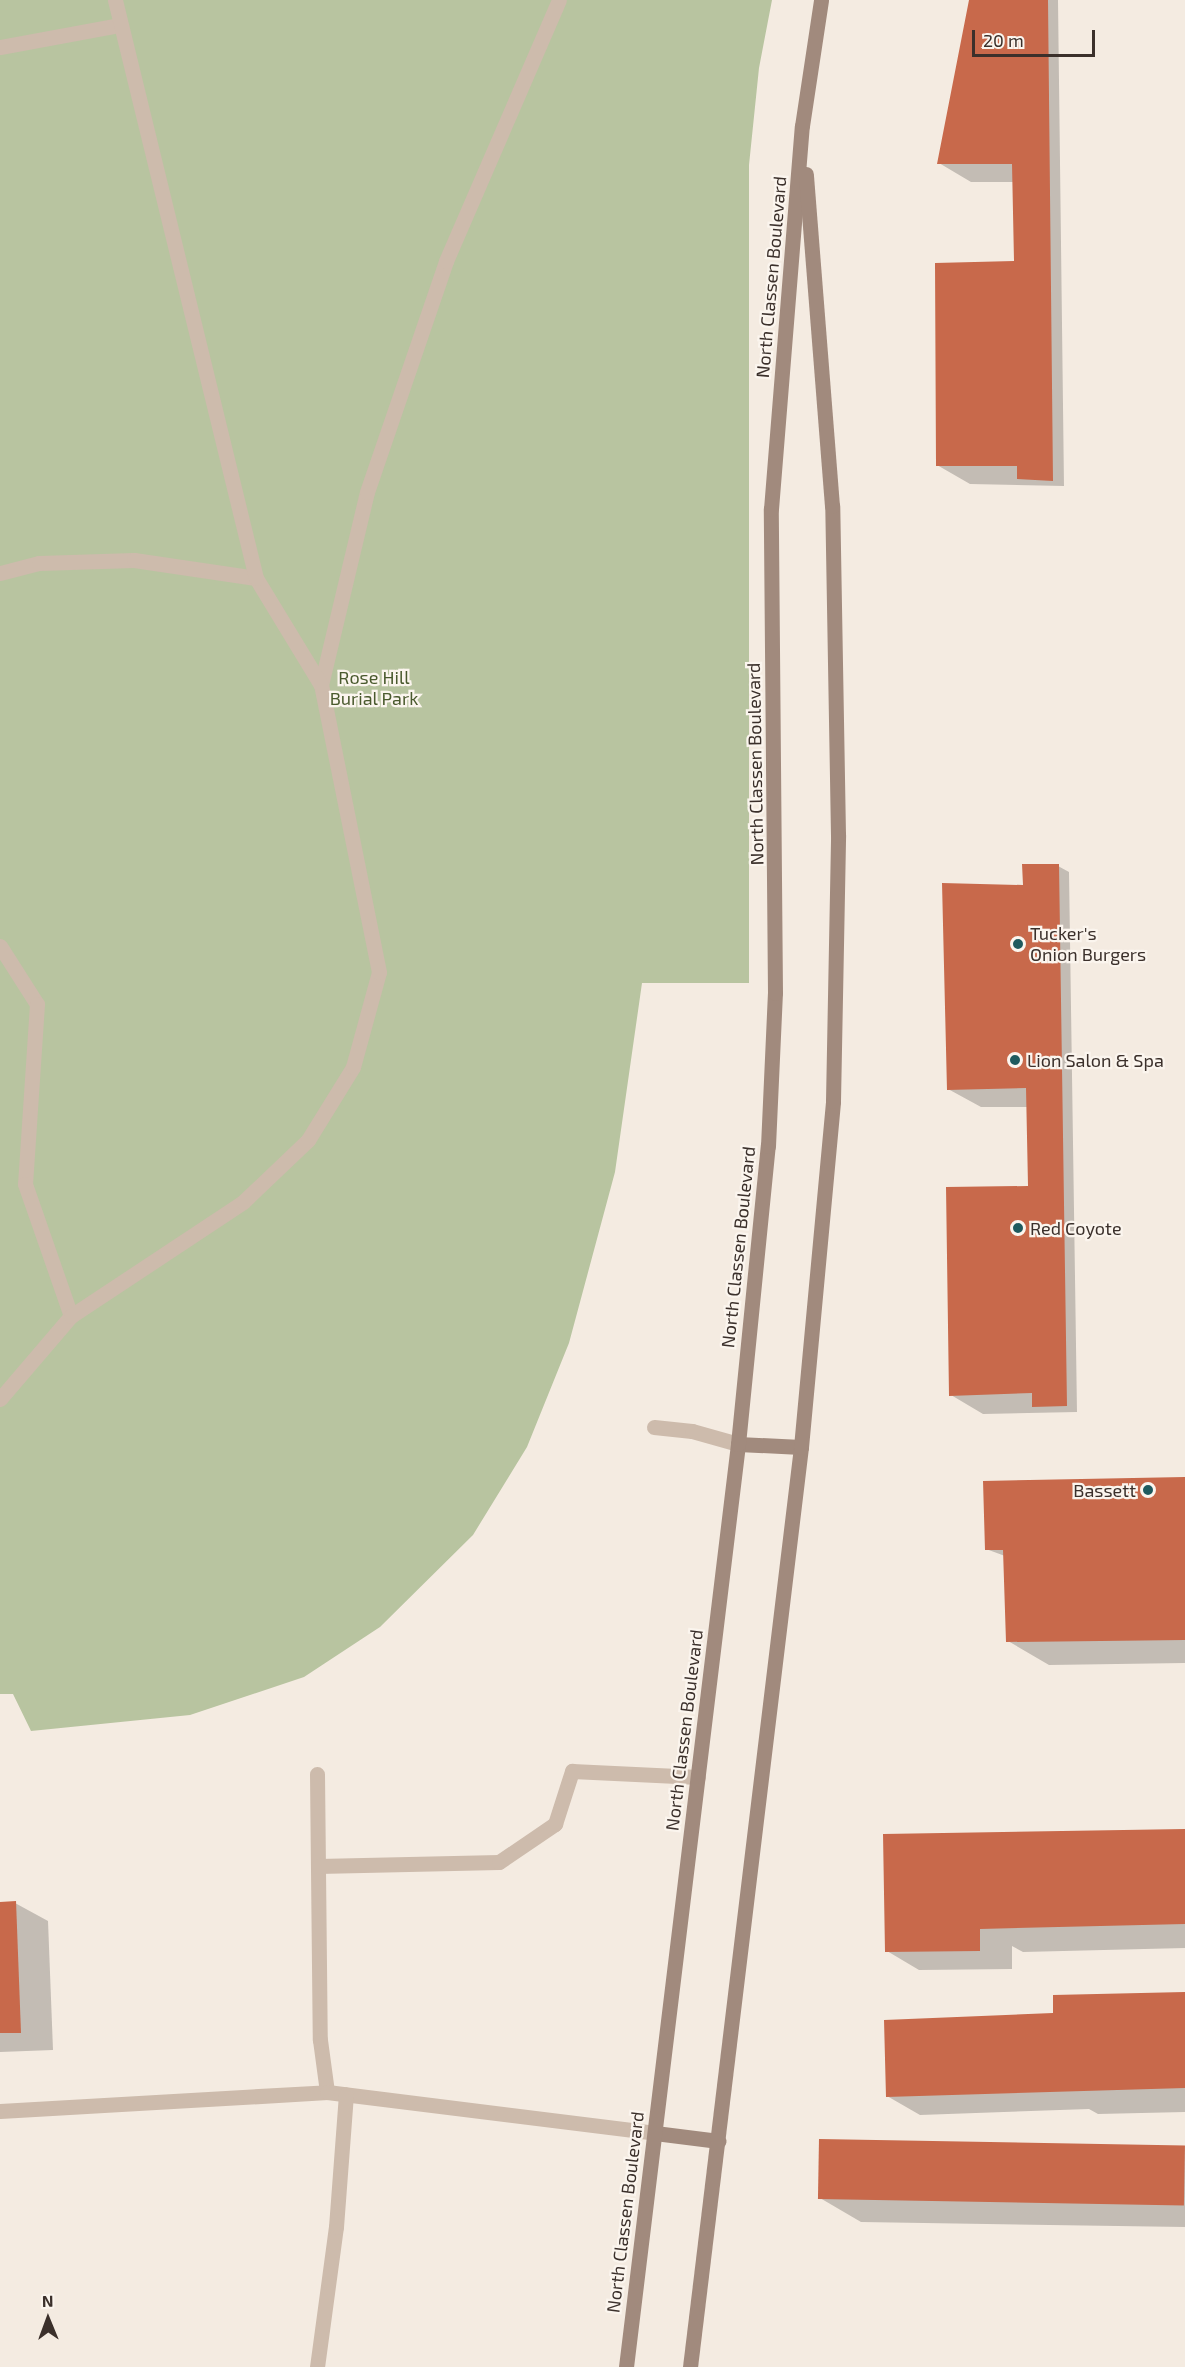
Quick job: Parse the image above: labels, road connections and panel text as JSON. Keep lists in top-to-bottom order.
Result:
{
  "streets": {
    "main road": ["North Classen Boulevard"]
  },
  "parks": ["Rose Hill Burial Park"],
  "places": [
    "Tucker's Onion Burgers",
    "Lion Salon & Spa",
    "Red Coyote",
    "Bassett"
  ],
  "scale_bar": "20 m",
  "north": "top"
}
